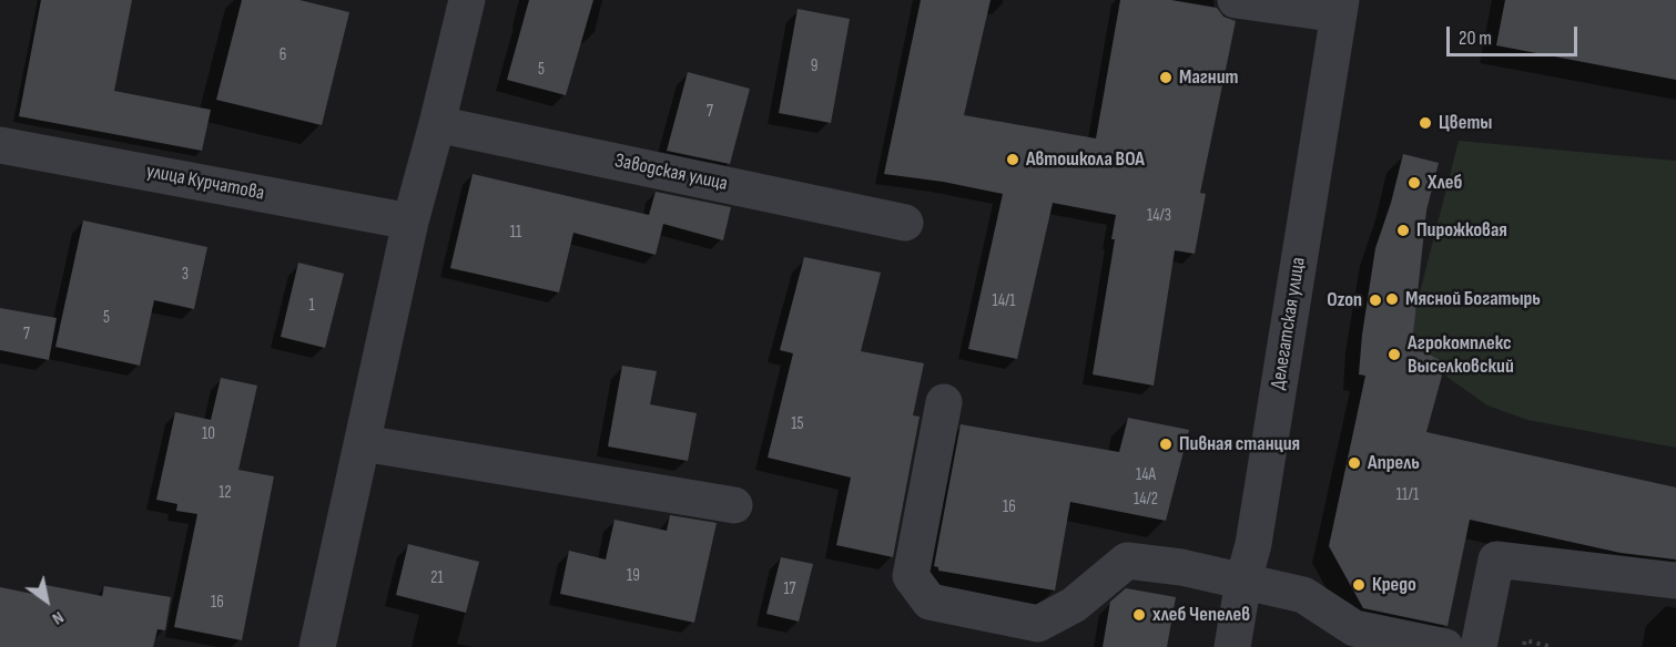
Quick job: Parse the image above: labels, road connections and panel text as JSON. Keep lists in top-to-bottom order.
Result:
{
  "streets": {
    "street": ["Заводская улица", "улица Курчатова", "Делегатская улица"]
  },
  "places": [
    "Магнит",
    "Цветы",
    "Автошкола ВОА",
    "Хлеб",
    "Пирожковая",
    "Мясной Богатырь",
    "Ozon",
    "Агрокомплекс Выселковский",
    "Пивная станция",
    "Апрель",
    "Кредо",
    "хлеб Чепелев"
  ],
  "house_numbers": [
    "6",
    "9",
    "5",
    "7",
    "14/3",
    "11",
    "3",
    "14/1",
    "1",
    "5",
    "7",
    "15",
    "10",
    "14А",
    "12",
    "11/1",
    "14/2",
    "16",
    "19",
    "21",
    "17",
    "16"
  ],
  "scale_bar": "20 m",
  "north": "bottom right"
}
